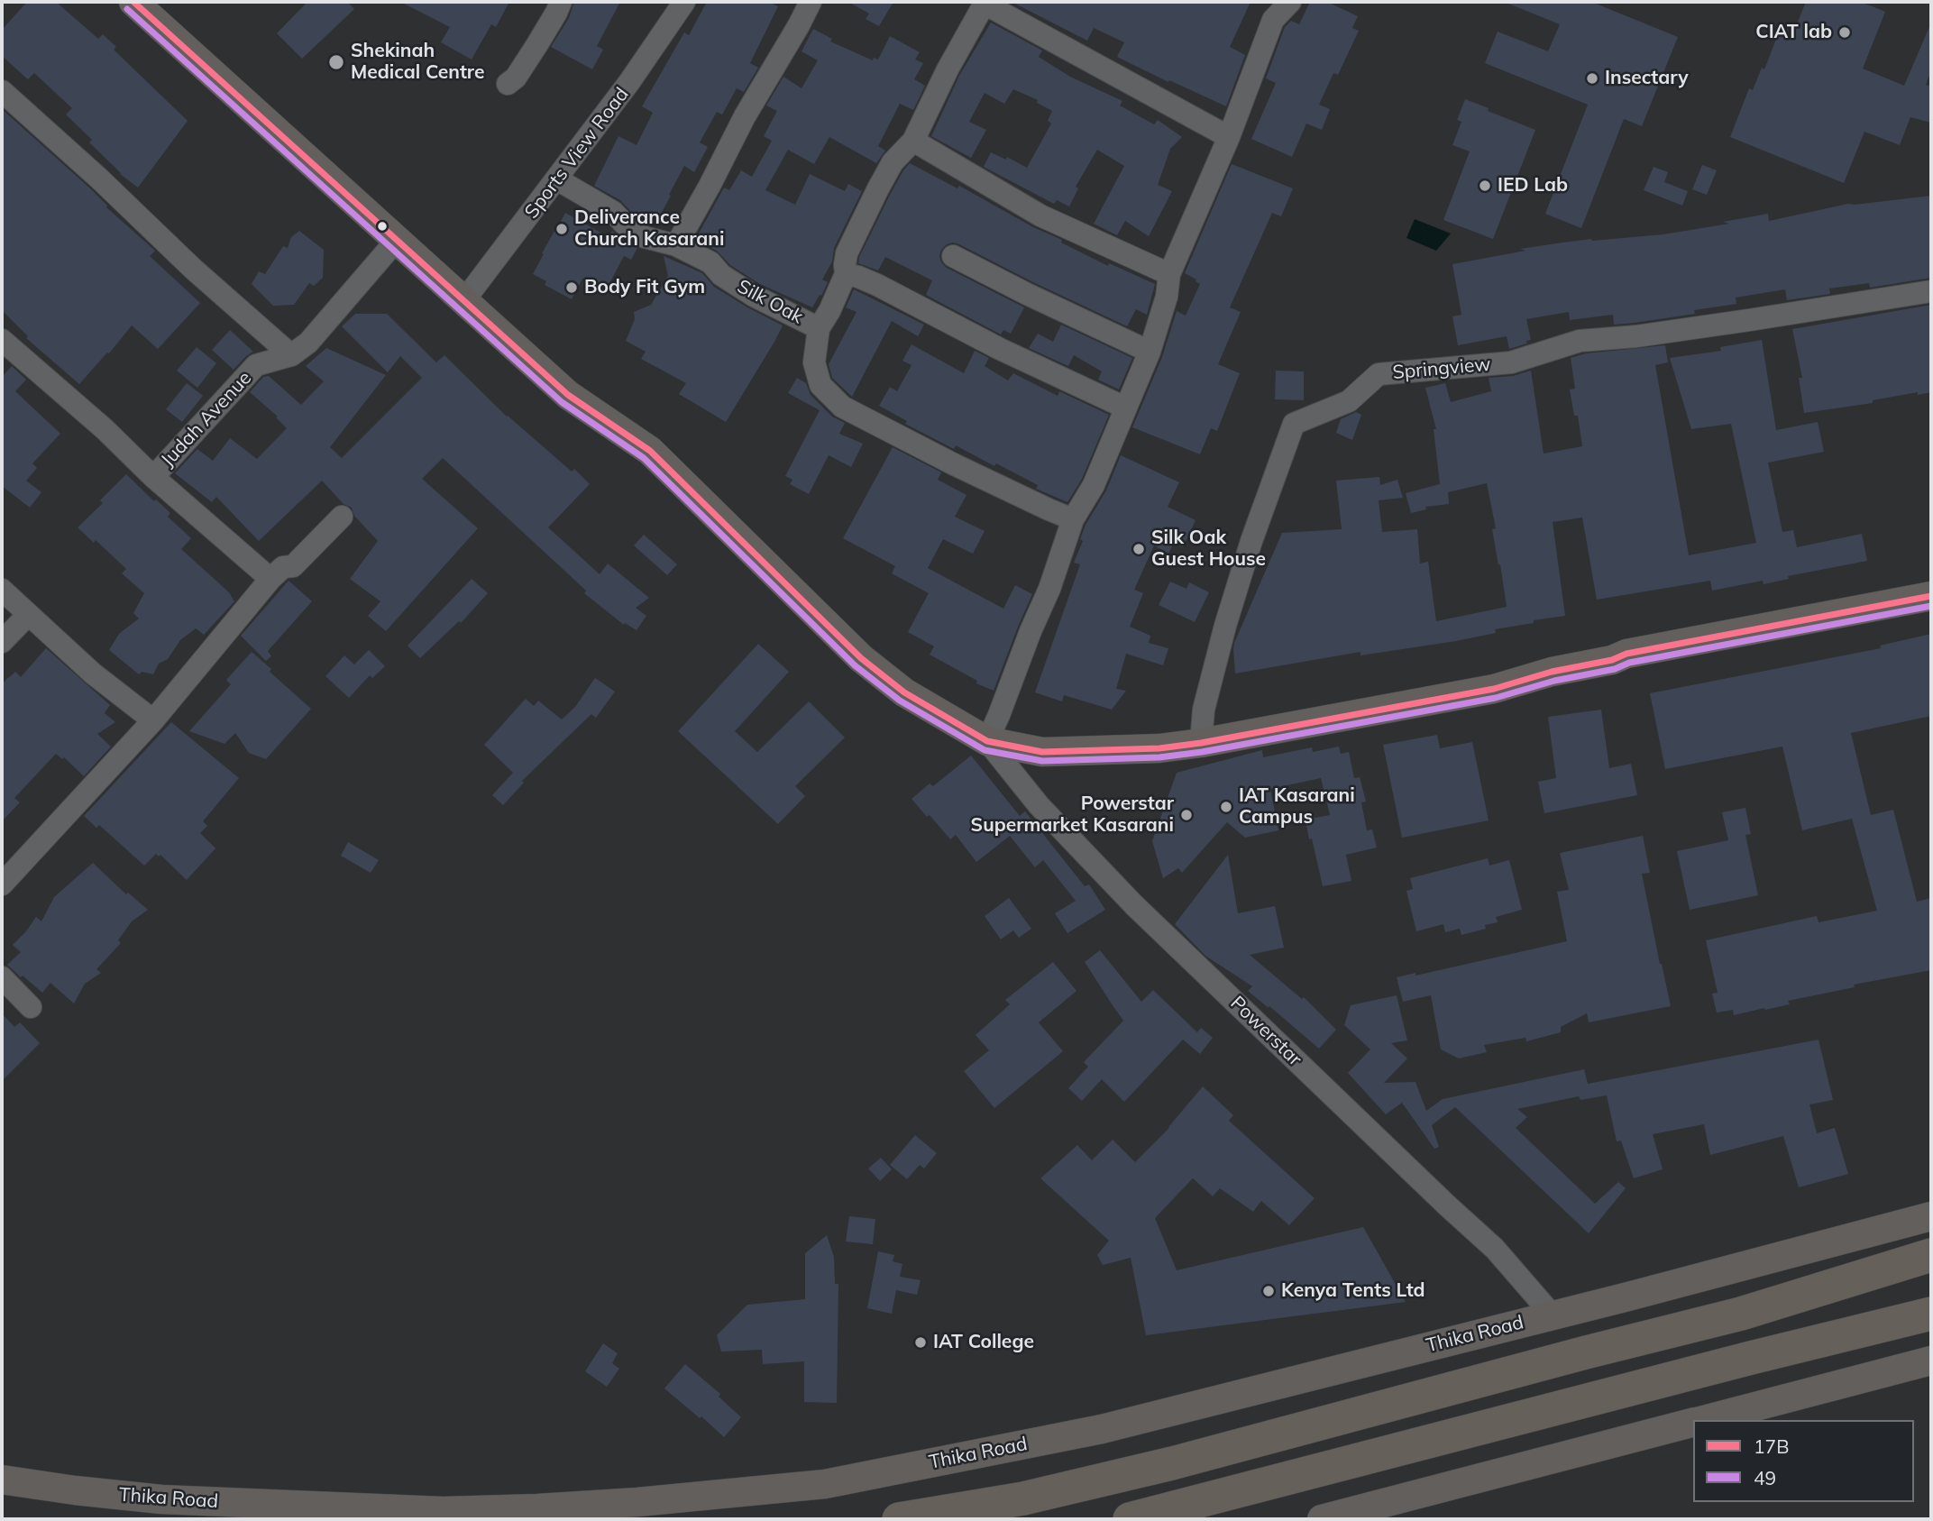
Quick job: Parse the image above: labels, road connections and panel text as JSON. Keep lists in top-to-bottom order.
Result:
{
  "streets": {
    "main road": ["Thika Road"],
    "street": [
      "Sports View Road",
      "Silk Oak",
      "Springview",
      "Judah Avenue",
      "Powerstar"
    ]
  },
  "crossings": [
    ["Sports View Road", "Silk Oak"],
    ["Powerstar", "Thika Road"]
  ],
  "places": [
    "CIAT lab",
    "Shekinah Medical Centre",
    "Insectary",
    "IED Lab",
    "Deliverance Church Kasarani",
    "Body Fit Gym",
    "Silk Oak Guest House",
    "IAT Kasarani Campus",
    "Powerstar Supermarket Kasarani",
    "Kenya Tents Ltd",
    "IAT College"
  ],
  "lines": ["transit line 17B", "transit line 49"],
  "legend": ["17B", "49"]
}
